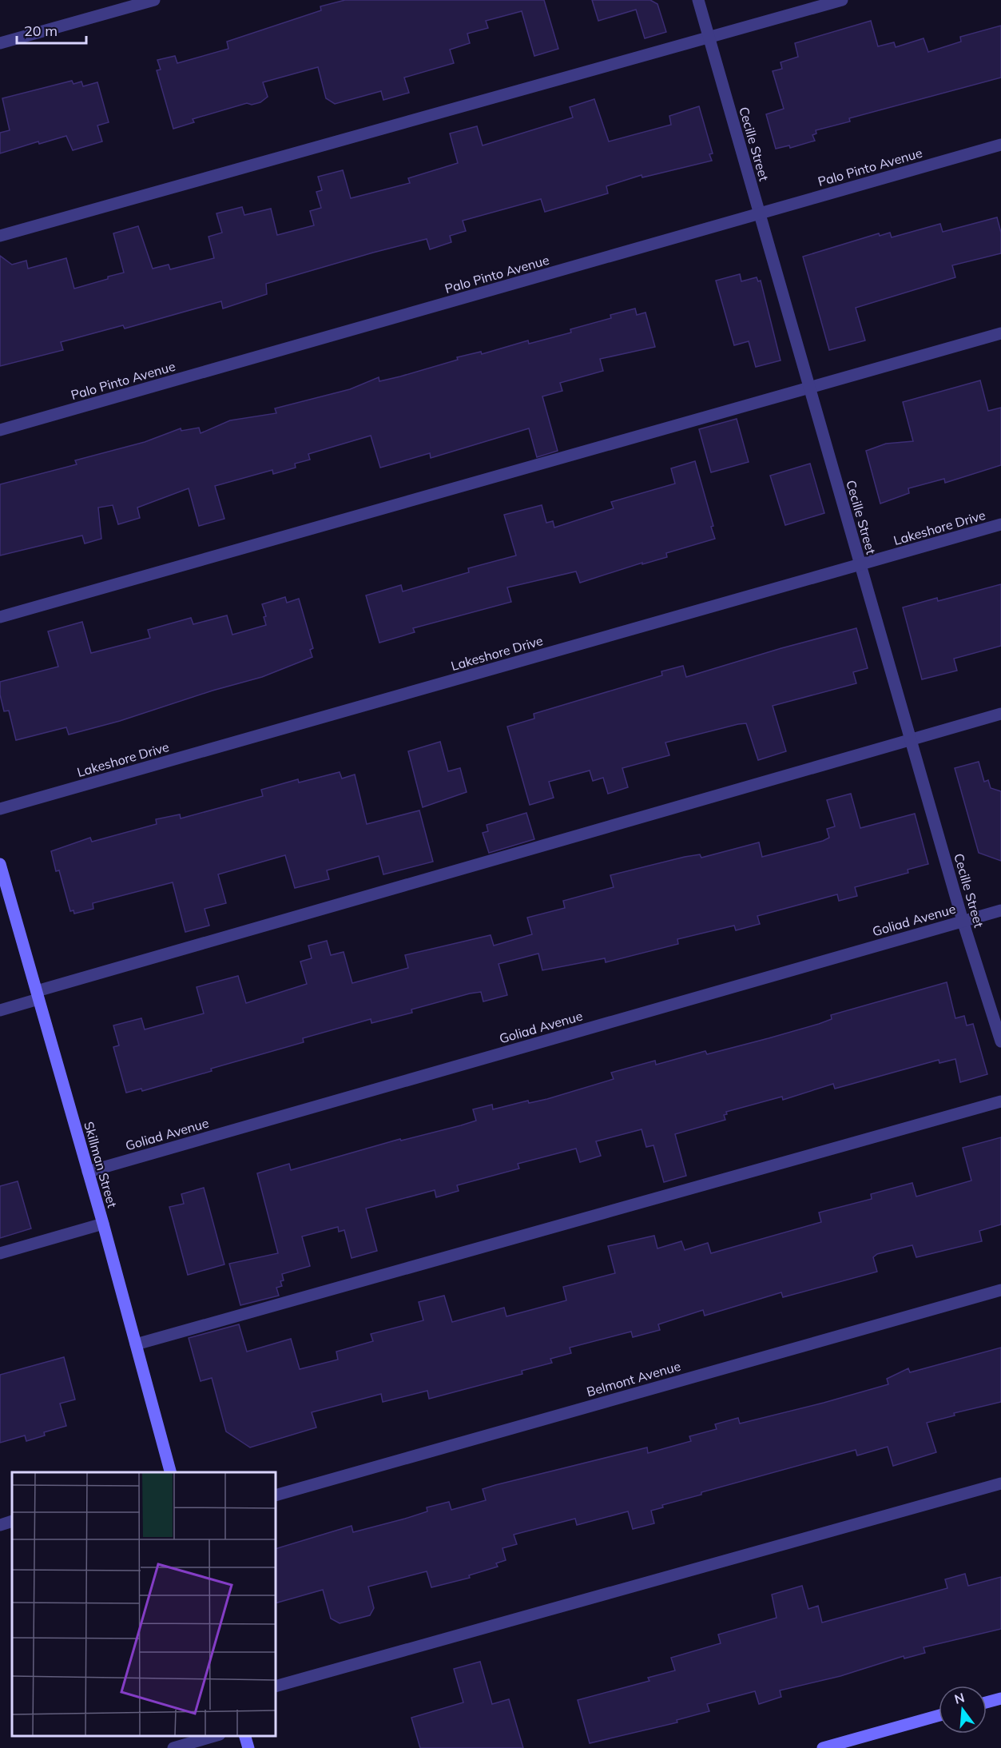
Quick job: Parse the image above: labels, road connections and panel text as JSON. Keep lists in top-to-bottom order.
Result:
{
  "streets": {
    "main road": ["Skillman Street"],
    "street": [
      "Cecille Street",
      "Palo Pinto Avenue",
      "Lakeshore Drive",
      "Goliad Avenue",
      "Belmont Avenue"
    ]
  },
  "crossings": [
    ["Cecille Street", "Palo Pinto Avenue"],
    ["Cecille Street", "Lakeshore Drive"],
    ["Cecille Street", "Goliad Avenue"],
    ["Goliad Avenue", "Skillman Street"]
  ],
  "scale_bar": "20 m",
  "north": "top"
}
